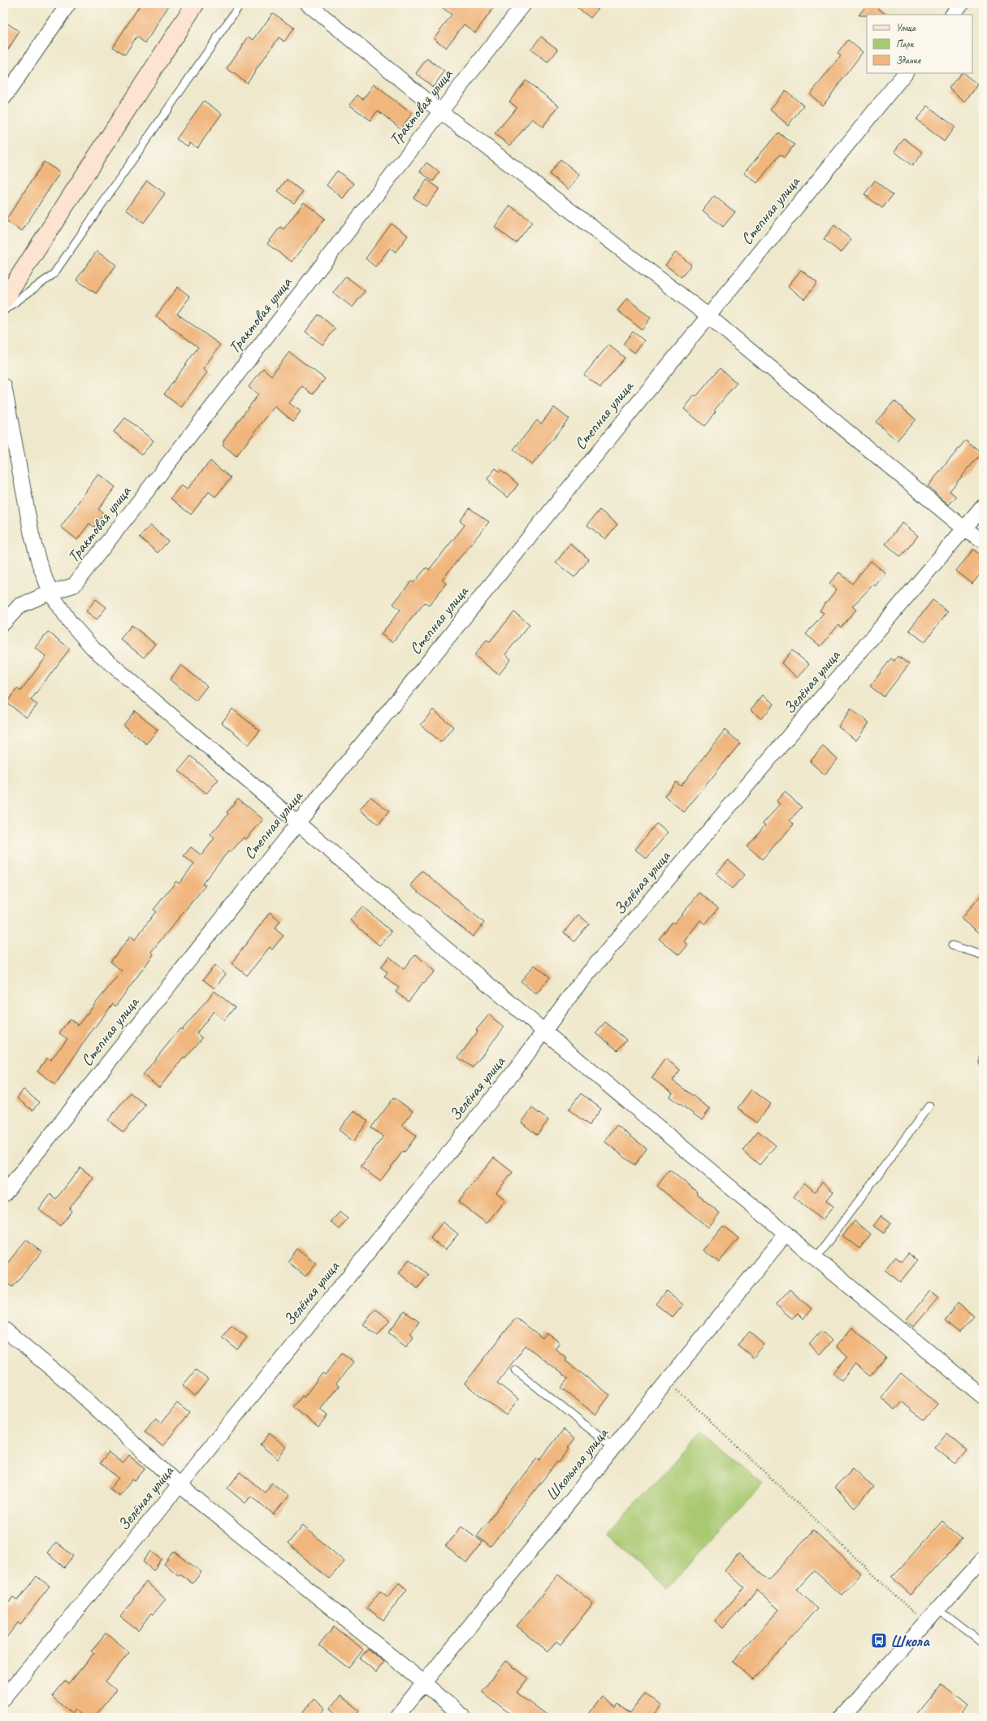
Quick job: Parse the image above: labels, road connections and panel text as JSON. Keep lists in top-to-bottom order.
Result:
{
  "streets": {
    "street": [
      "Трактовая улица",
      "Степная улица",
      "Зелёная улица",
      "Школьная улица"
    ]
  },
  "places": {
    "bus stop": ["Школа"]
  },
  "legend": ["Улица", "Парк", "Здание"]
}
